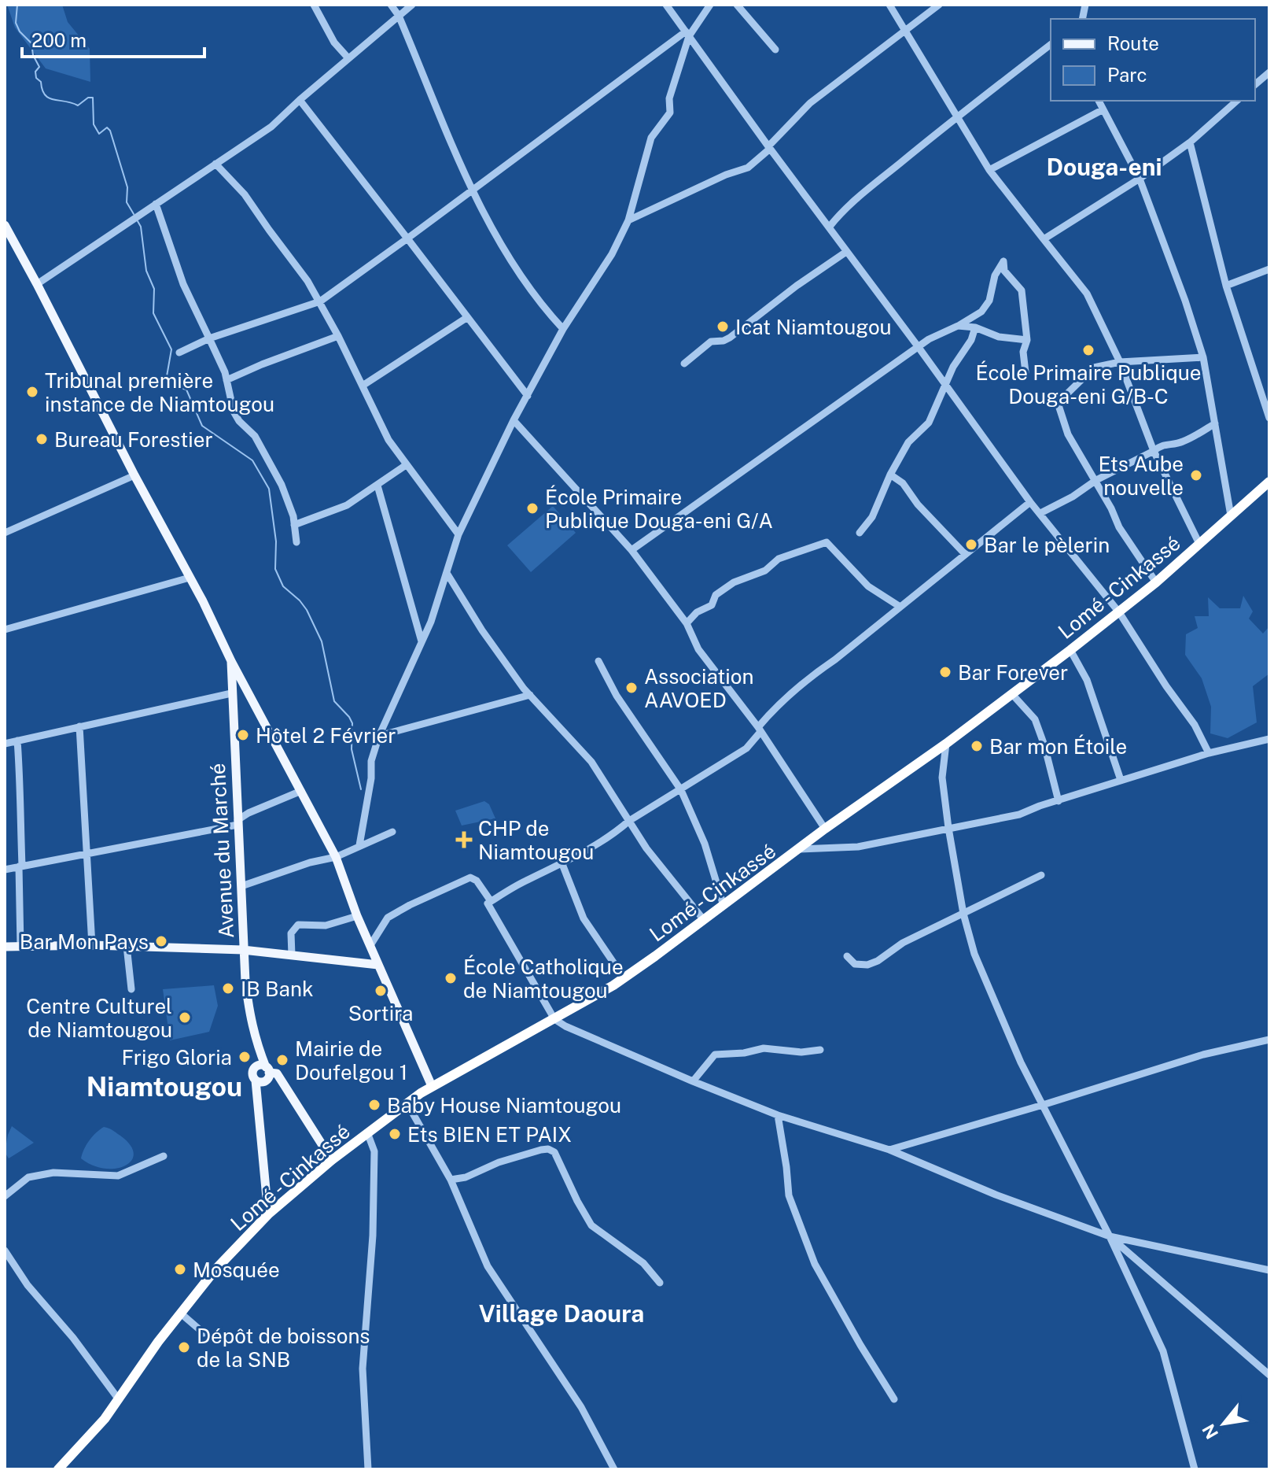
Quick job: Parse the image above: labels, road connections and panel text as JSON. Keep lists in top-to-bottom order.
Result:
{
  "streets": {
    "highway": ["Lomé - Cinkassé"],
    "main road": ["Avenue du Marché"]
  },
  "districts": ["Douga-eni", "Niamtougou", "Village Daoura"],
  "places": {
    "other": [
      "Icat Niamtougou",
      "École Primaire Publique Douga-eni G/B-C",
      "Tribunal première instance de Niamtougou",
      "Bureau Forestier",
      "Ets Aube nouvelle",
      "École Primaire Publique Douga-eni G/A",
      "Bar le pèlerin",
      "Bar Forever",
      "Association AAVOED",
      "Hôtel 2 Février",
      "Bar mon Étoile",
      "Bar Mon Pays",
      "École Catholique de Niamtougou",
      "IB Bank",
      "Sortira",
      "Centre Culturel de Niamtougou",
      "Frigo Gloria",
      "Mairie de Doufelgou 1",
      "Baby House Niamtougou",
      "Ets BIEN ET PAIX",
      "Mosquée",
      "Dépôt de boissons de la SNB"
    ],
    "health": ["CHP de Niamtougou"]
  },
  "legend": ["Route", "Parc"],
  "scale_bar": "200 m",
  "north": "bottom left"
}
